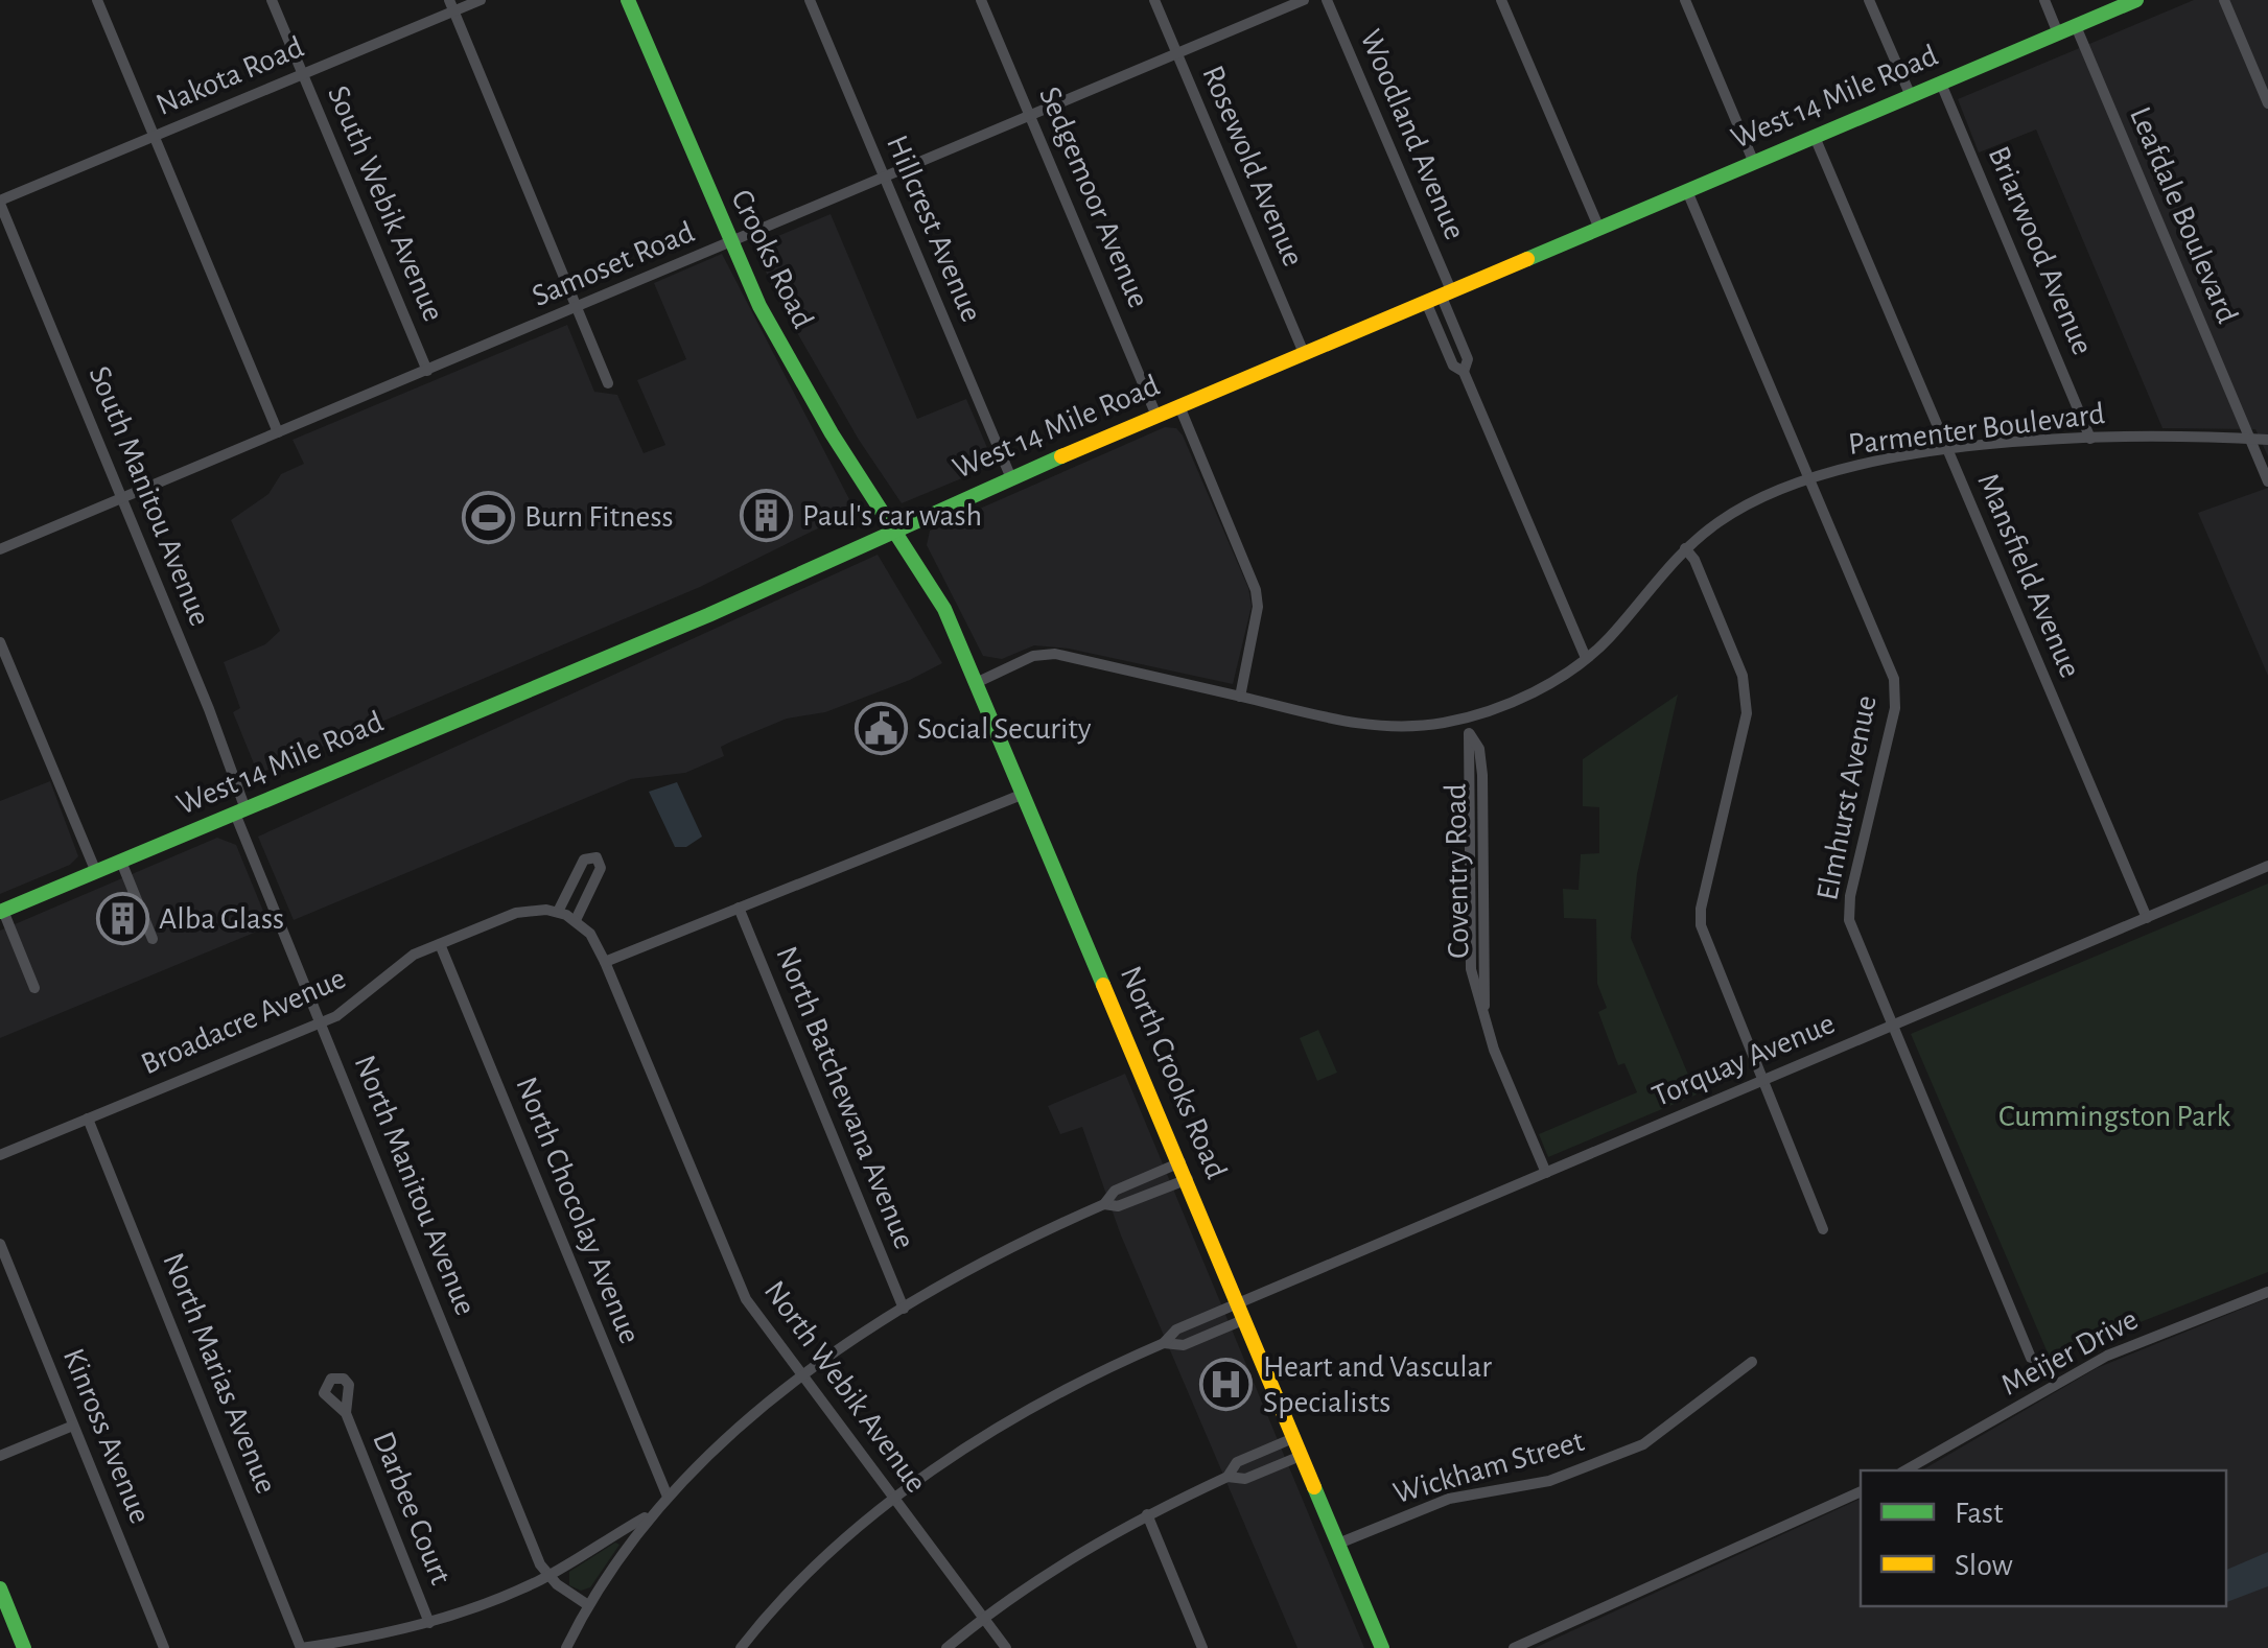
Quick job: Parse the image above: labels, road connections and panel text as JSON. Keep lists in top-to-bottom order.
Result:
{
  "streets": {
    "main road": ["West 14 Mile Road", "Crooks Road", "North Crooks Road"],
    "street": [
      "Nakota Road",
      "Woodland Avenue",
      "Rosewold Avenue",
      "Sedgemoor Avenue",
      "South Webik Avenue",
      "Leafdale Boulevard",
      "Hillcrest Avenue",
      "Briarwood Avenue",
      "Samoset Road",
      "Parmenter Boulevard",
      "South Manitou Avenue",
      "Mansfield Avenue",
      "Elmhurst Avenue",
      "Coventry Road",
      "Broadacre Avenue",
      "Torquay Avenue",
      "North Batchewana Avenue",
      "North Manitou Avenue",
      "North Chocolay Avenue",
      "Meijer Drive",
      "North Marias Avenue",
      "North Webik Avenue",
      "Kinross Avenue",
      "Wickham Street",
      "Darbee Court"
    ]
  },
  "crossings": [
    ["Nakota Road", "South Webik Avenue"],
    ["Nakota Road", "South Manitou Avenue"],
    ["West 14 Mile Road", "Woodland Avenue"],
    ["West 14 Mile Road", "Rosewold Avenue"],
    ["West 14 Mile Road", "Sedgemoor Avenue"],
    ["West 14 Mile Road", "Leafdale Boulevard"],
    ["West 14 Mile Road", "Hillcrest Avenue"],
    ["West 14 Mile Road", "Briarwood Avenue"],
    ["West 14 Mile Road", "Crooks Road"],
    ["West 14 Mile Road", "South Manitou Avenue"],
    ["West 14 Mile Road", "Mansfield Avenue"],
    ["West 14 Mile Road", "Elmhurst Avenue"],
    ["West 14 Mile Road", "North Crooks Road"],
    ["West 14 Mile Road", "North Manitou Avenue"],
    ["Woodland Avenue", "Parmenter Boulevard"],
    ["Rosewold Avenue", "Samoset Road"],
    ["Sedgemoor Avenue", "Samoset Road"],
    ["South Webik Avenue", "Samoset Road"],
    ["Leafdale Boulevard", "Parmenter Boulevard"],
    ["Hillcrest Avenue", "Samoset Road"],
    ["Briarwood Avenue", "Parmenter Boulevard"],
    ["Crooks Road", "Samoset Road"],
    ["Crooks Road", "North Crooks Road"],
    ["Samoset Road", "South Manitou Avenue"],
    ["Parmenter Boulevard", "Mansfield Avenue"],
    ["Parmenter Boulevard", "Elmhurst Avenue"],
    ["Parmenter Boulevard", "Coventry Road"],
    ["Parmenter Boulevard", "North Crooks Road"],
    ["South Manitou Avenue", "North Manitou Avenue"],
    ["Mansfield Avenue", "Torquay Avenue"],
    ["Elmhurst Avenue", "Torquay Avenue"],
    ["Coventry Road", "Torquay Avenue"],
    ["Broadacre Avenue", "North Manitou Avenue"],
    ["Broadacre Avenue", "North Chocolay Avenue"],
    ["Broadacre Avenue", "North Marias Avenue"],
    ["Torquay Avenue", "North Crooks Road"],
    ["North Crooks Road", "Wickham Street"]
  ],
  "parks": ["Cummingston Park"],
  "places": {
    "building": ["Paul's car wash", "Alba Glass"],
    "sports": ["Burn Fitness"],
    "public building": ["Social Security"],
    "hospital": ["Heart and Vascular Specialists"]
  },
  "legend": ["Fast", "Slow"]
}
